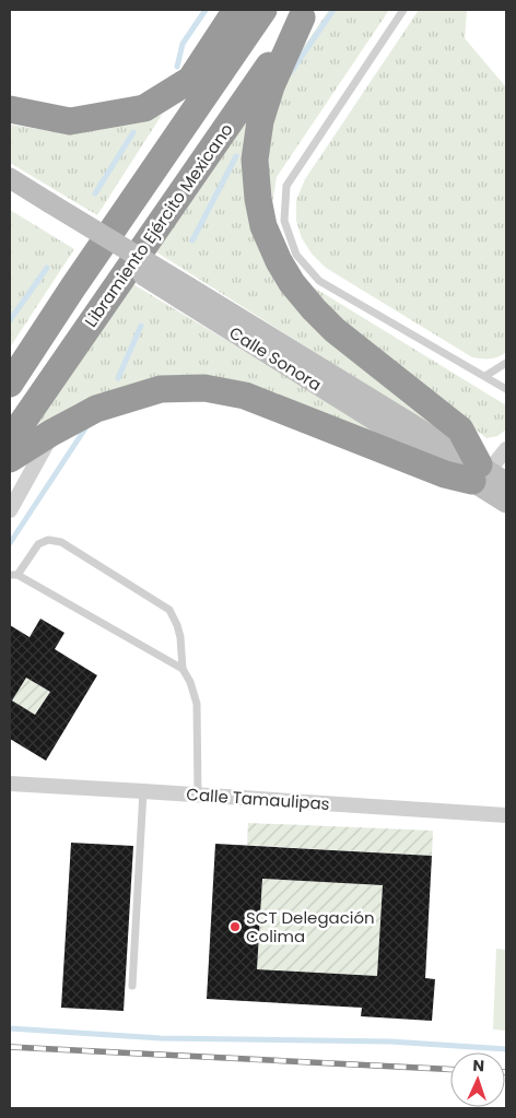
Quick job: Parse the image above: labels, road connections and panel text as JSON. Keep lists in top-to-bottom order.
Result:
{
  "streets": {
    "highway": ["Libramiento Ejército Mexicano"],
    "street": ["Calle Sonora", "Calle Tamaulipas"]
  },
  "places": ["SCT Delegación Colima"],
  "north": "top"
}
